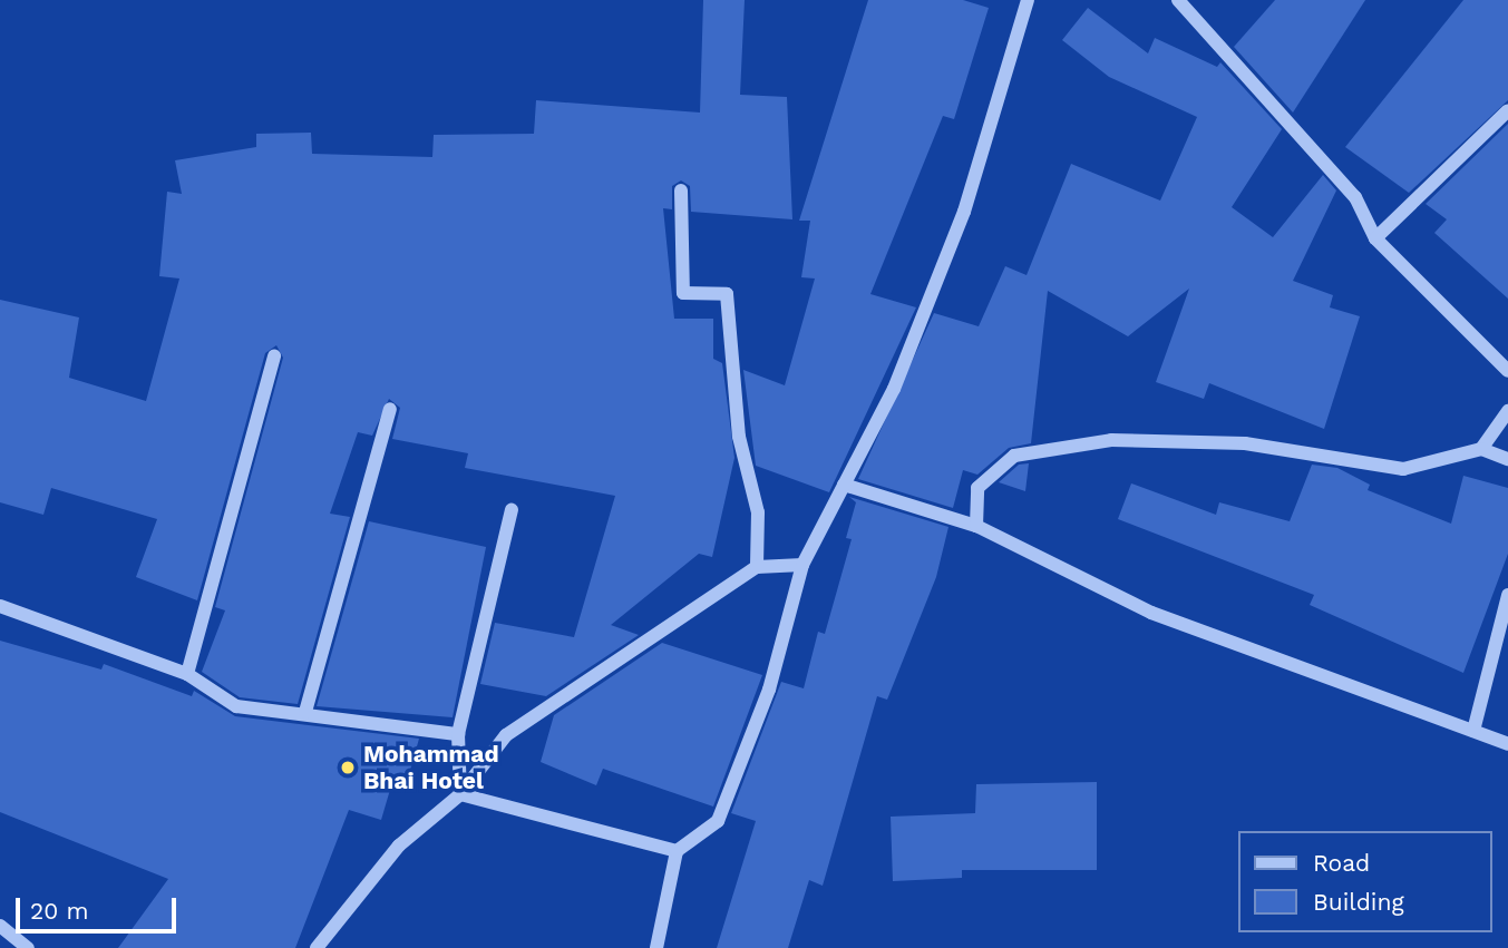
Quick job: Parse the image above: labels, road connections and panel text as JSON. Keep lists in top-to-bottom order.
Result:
{
  "places": ["Mohammad Bhai Hotel"],
  "legend": ["Road", "Building"],
  "scale_bar": "20 m"
}
